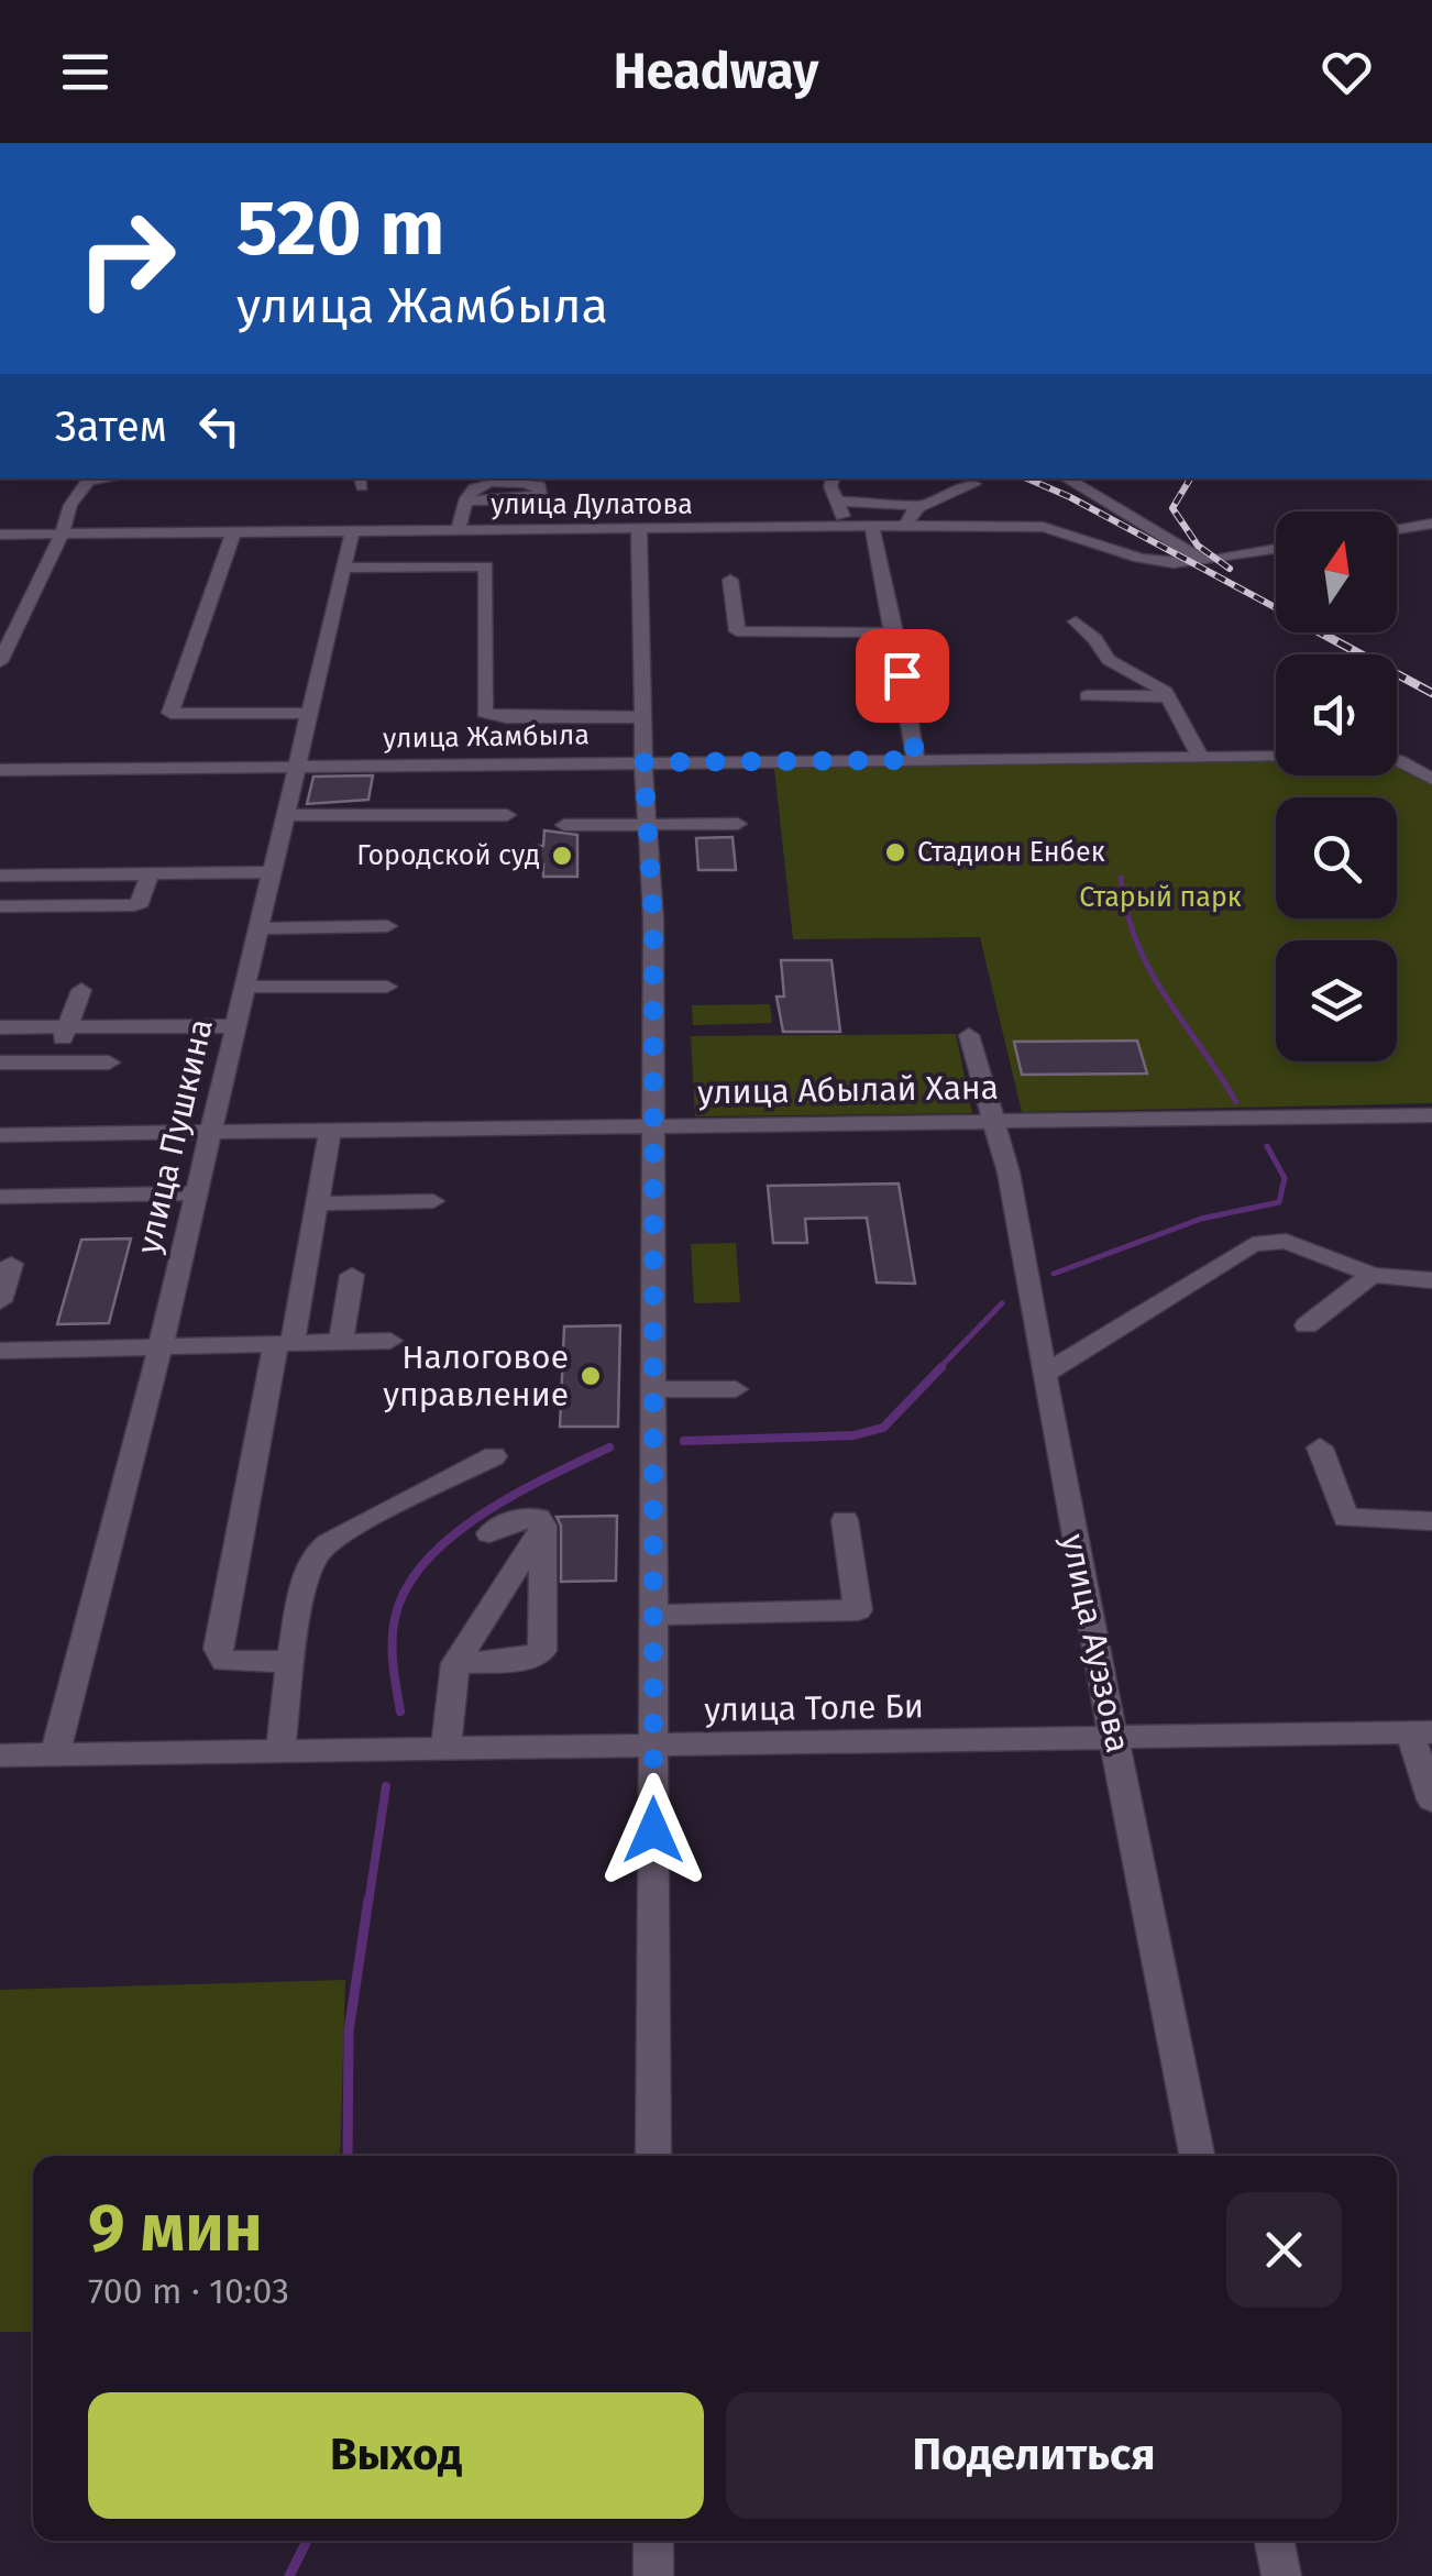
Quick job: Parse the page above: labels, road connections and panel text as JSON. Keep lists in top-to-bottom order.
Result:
{
  "streets": {
    "street": [
      "улица Дулатова",
      "улица Жамбыла",
      "улица Абылай Хана",
      "улица Пушкина",
      "улица Ауэзова",
      "улица Толе Би"
    ]
  },
  "crossings": [
    ["улица Дулатова", "улица Пушкина"],
    ["улица Жамбыла", "улица Пушкина"],
    ["улица Абылай Хана", "улица Пушкина"],
    ["улица Абылай Хана", "улица Ауэзова"],
    ["улица Пушкина", "улица Толе Би"],
    ["улица Ауэзова", "улица Толе Би"]
  ],
  "parks": ["Старый парк"],
  "places": ["Стадион Енбек", "Городской суд", "Налоговое управление"],
  "north": "top",
  "page": {
    "header": "Headway",
    "turn": ["520 m", "улица Жамбыла"],
    "then": "Затем",
    "heading": ["9 мин", "700 m · 10:03"],
    "buttons": ["Выход", "Поделиться"]
  }
}
